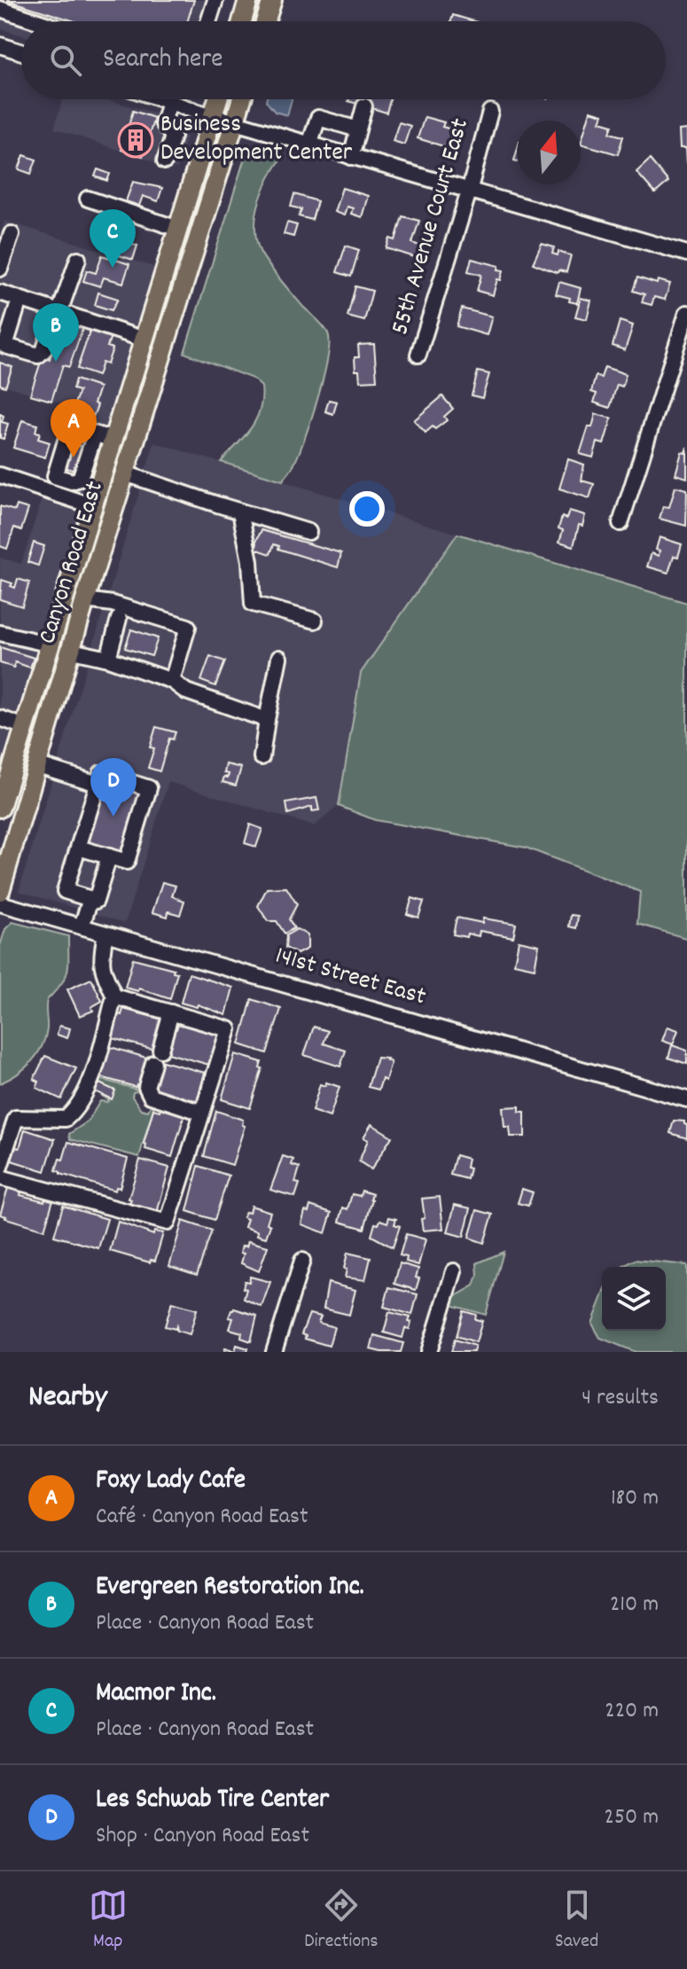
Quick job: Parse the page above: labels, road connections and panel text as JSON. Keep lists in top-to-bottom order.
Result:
{
  "streets": {
    "main road": ["Canyon Road East"],
    "street": ["55th Avenue Court East", "141st Street East"]
  },
  "places": {
    "building": ["Business Development Center"]
  },
  "north": "top",
  "page": {
    "search": "Search here",
    "pins": [
      "C",
      "B",
      "A",
      "D"
    ],
    "heading": ["Nearby", "4 results"],
    "list": [
      {
        "mark": "A",
        "name": "Foxy Lady Cafe",
        "note": "Café · Canyon Road East",
        "value": "180 m"
      },
      {
        "mark": "B",
        "name": "Evergreen Restoration Inc.",
        "note": "Place · Canyon Road East",
        "value": "210 m"
      },
      {
        "mark": "C",
        "name": "Macmor Inc.",
        "note": "Place · Canyon Road East",
        "value": "220 m"
      },
      {
        "mark": "D",
        "name": "Les Schwab Tire Center",
        "note": "Shop · Canyon Road East",
        "value": "250 m"
      }
    ],
    "nav": ["Map", "Directions", "Saved"]
  }
}
